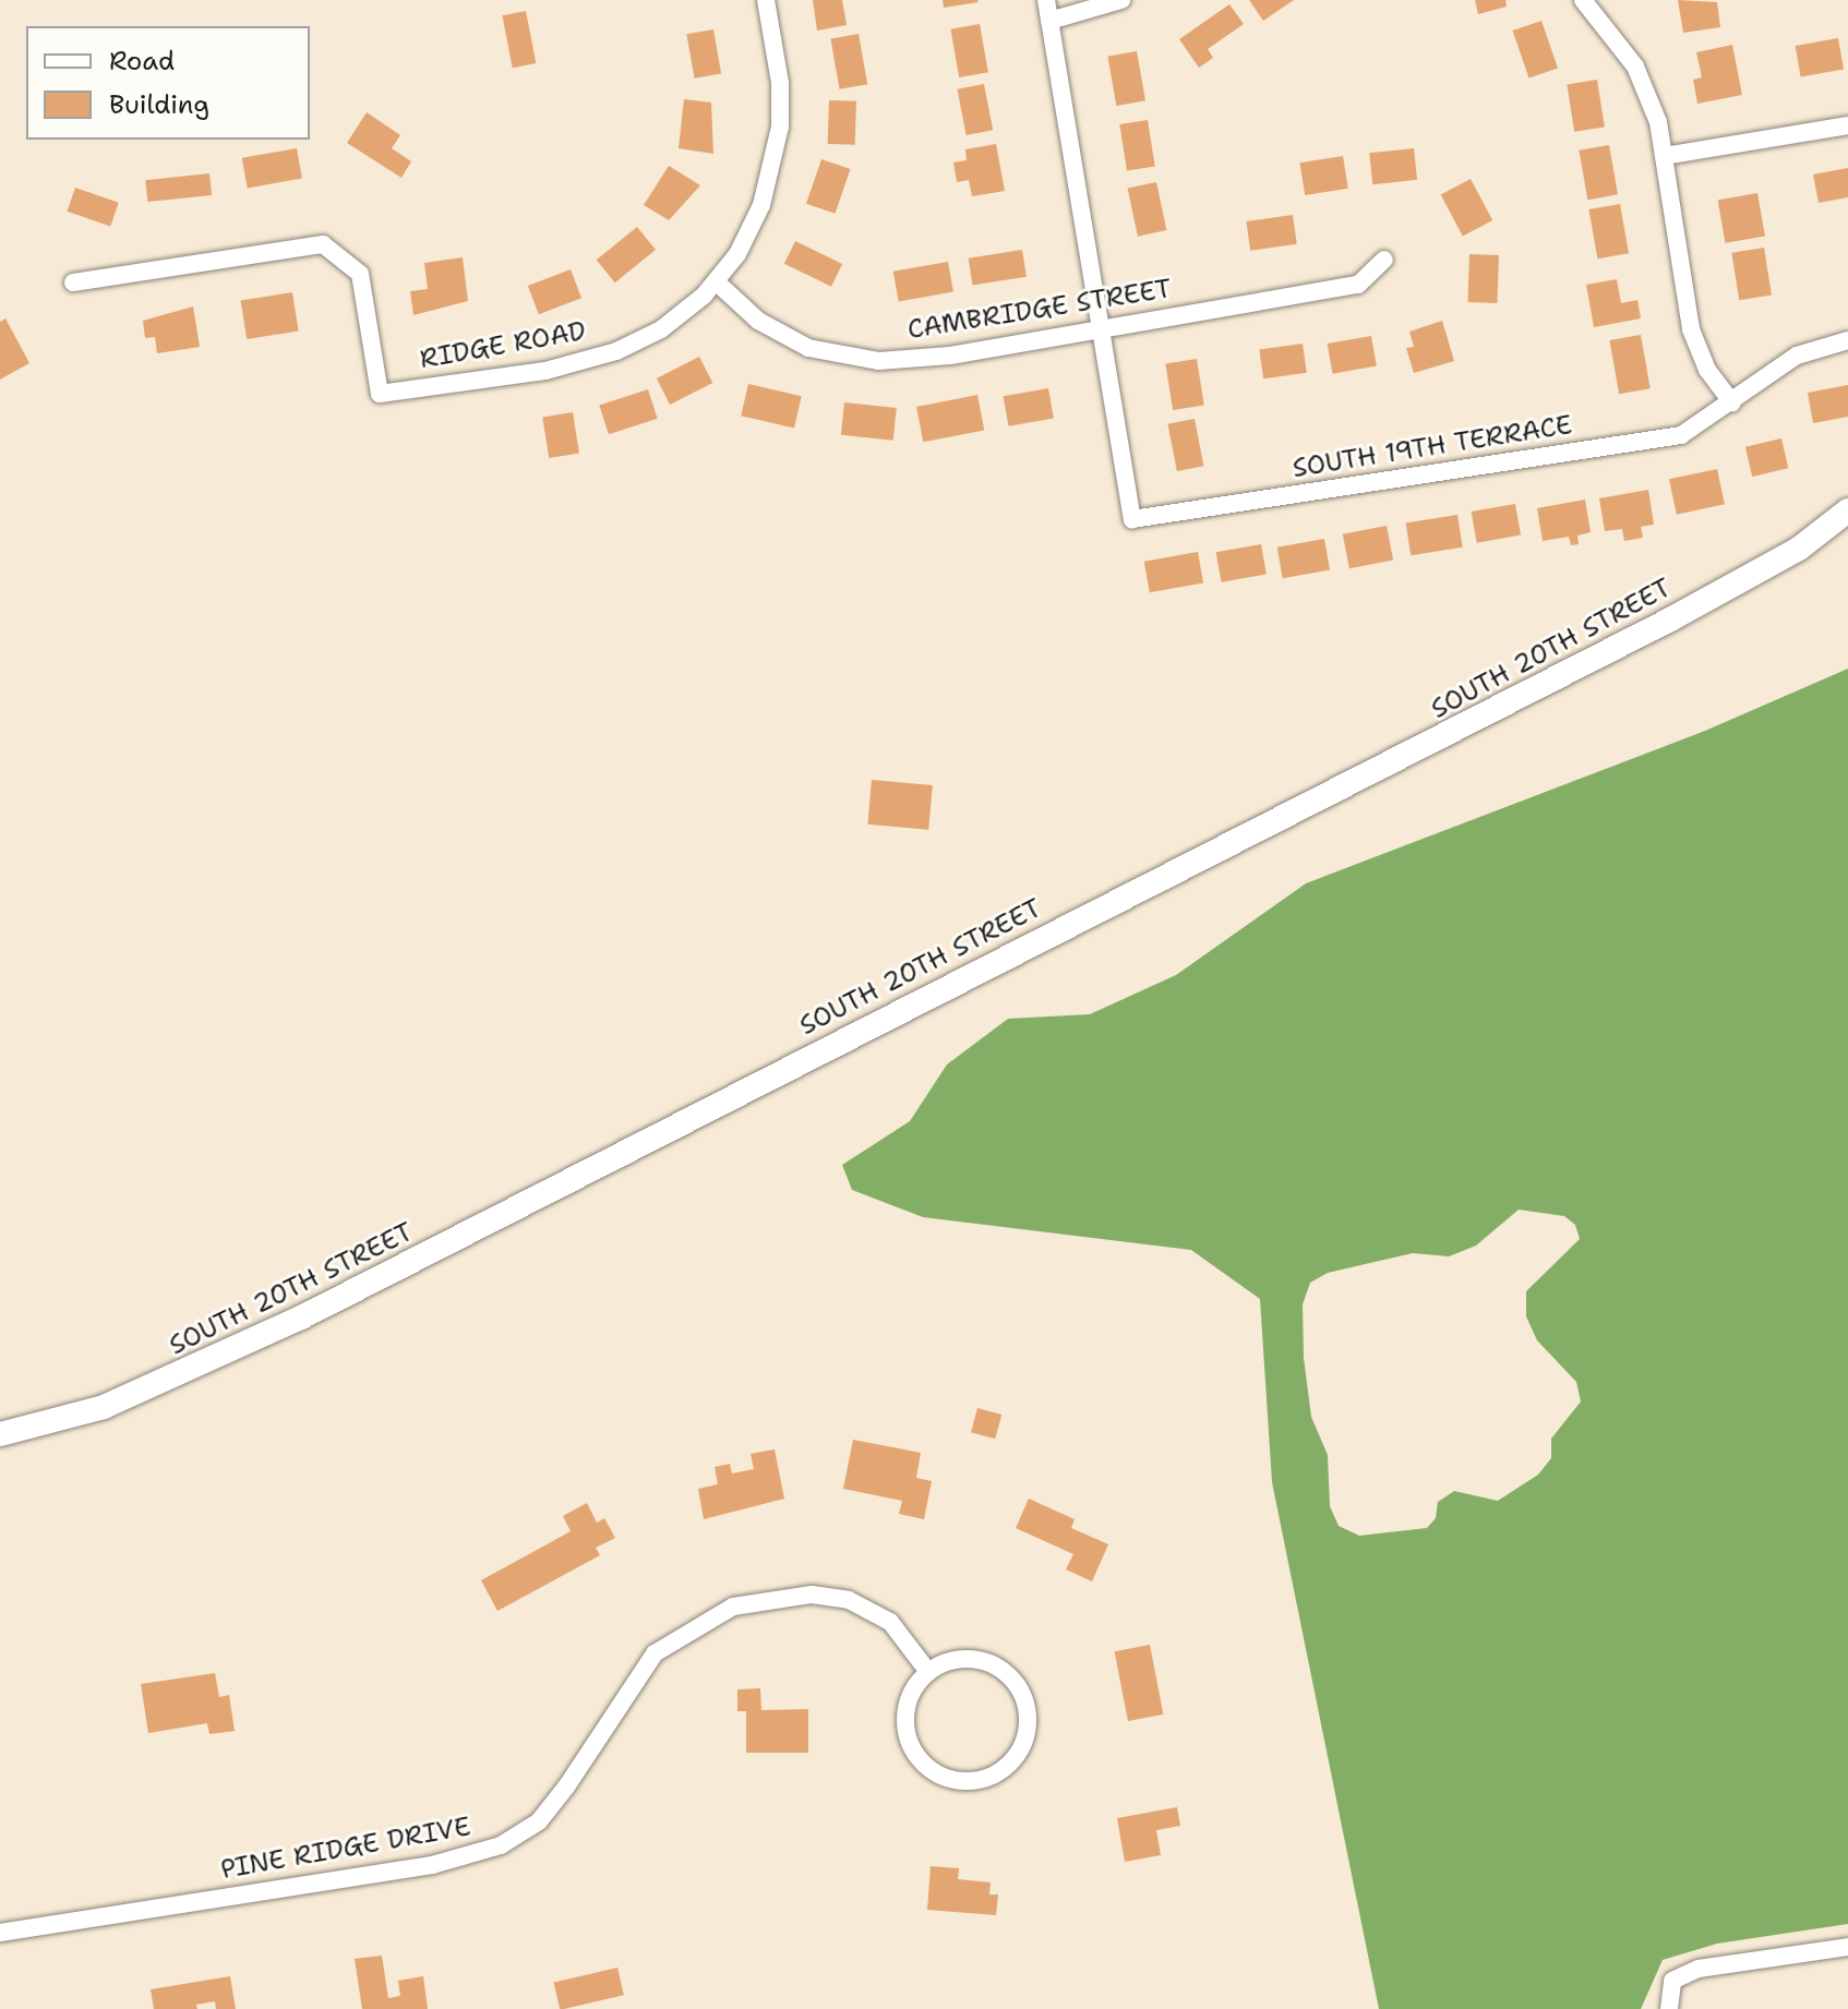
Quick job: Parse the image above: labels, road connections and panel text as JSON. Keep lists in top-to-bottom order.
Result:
{
  "streets": {
    "main road": ["SOUTH 20TH STREET"],
    "street": [
      "CAMBRIDGE STREET",
      "RIDGE ROAD",
      "SOUTH 19TH TERRACE",
      "PINE RIDGE DRIVE"
    ]
  },
  "crossings": [
    ["CAMBRIDGE STREET", "RIDGE ROAD"],
    ["CAMBRIDGE STREET", "SOUTH 19TH TERRACE"]
  ],
  "legend": ["Road", "Building"]
}
